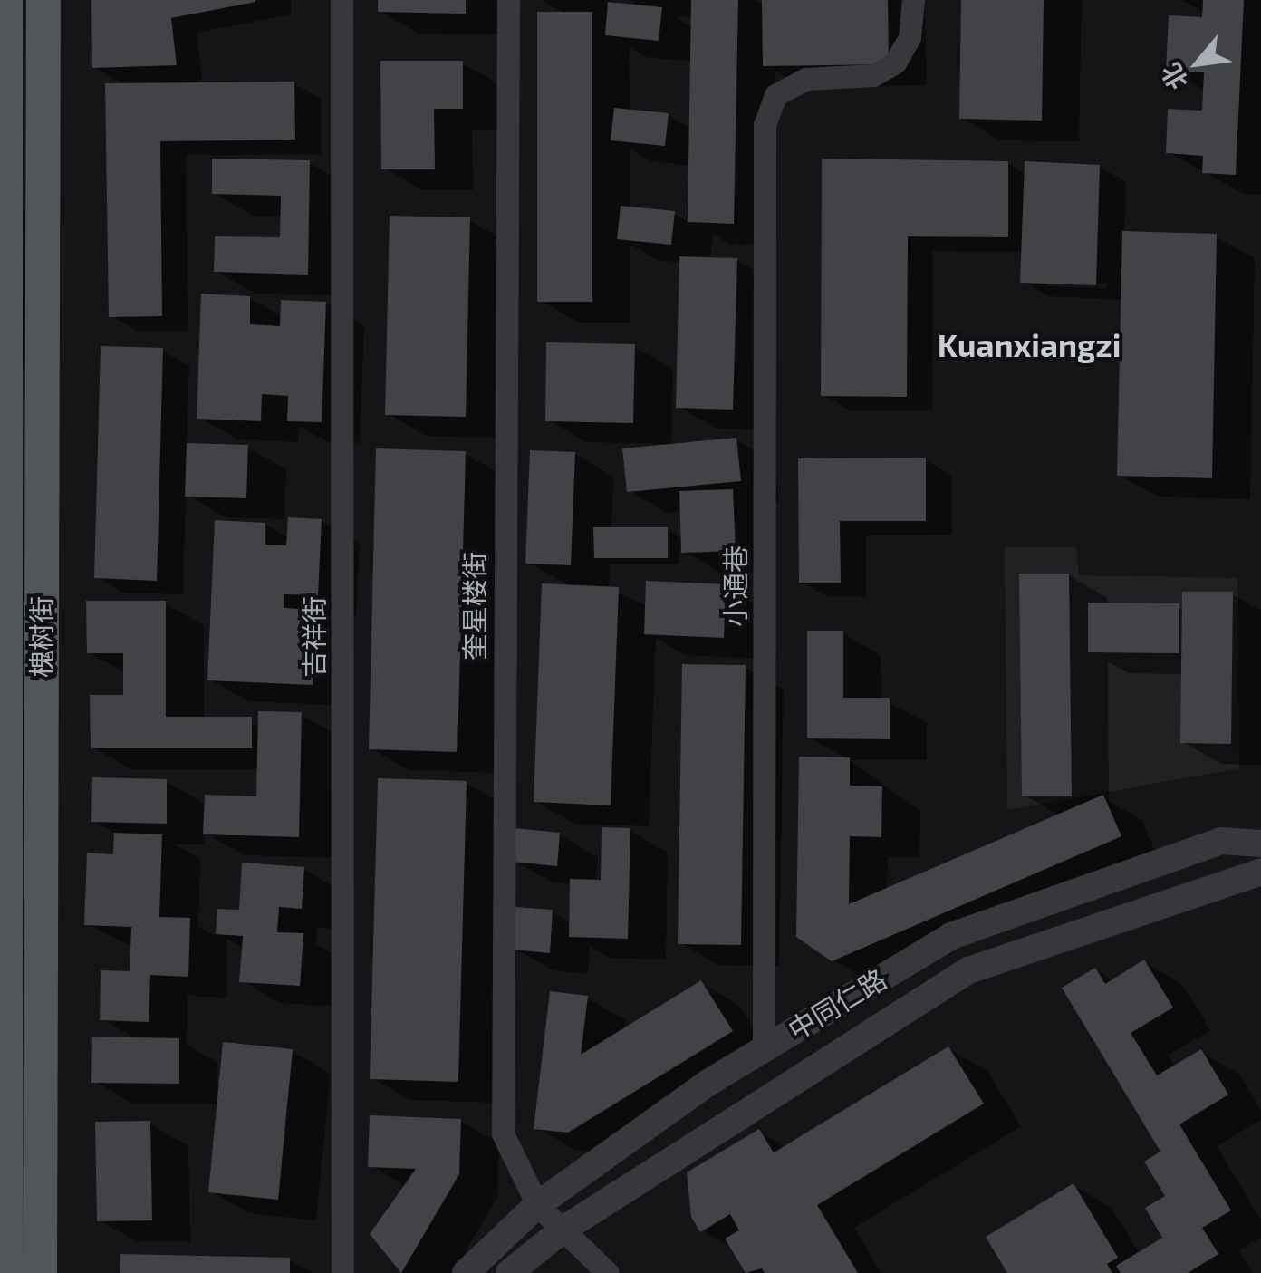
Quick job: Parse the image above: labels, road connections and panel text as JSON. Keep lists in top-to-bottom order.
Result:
{
  "streets": {
    "main road": ["槐树街"],
    "street": [
      "小通巷",
      "奎星楼街",
      "吉祥街",
      "中同仁路"
    ]
  },
  "crossings": [
    ["小通巷", "中同仁路"],
    ["奎星楼街", "中同仁路"]
  ],
  "districts": ["Kuanxiangzi"],
  "north": "bottom left"
}
